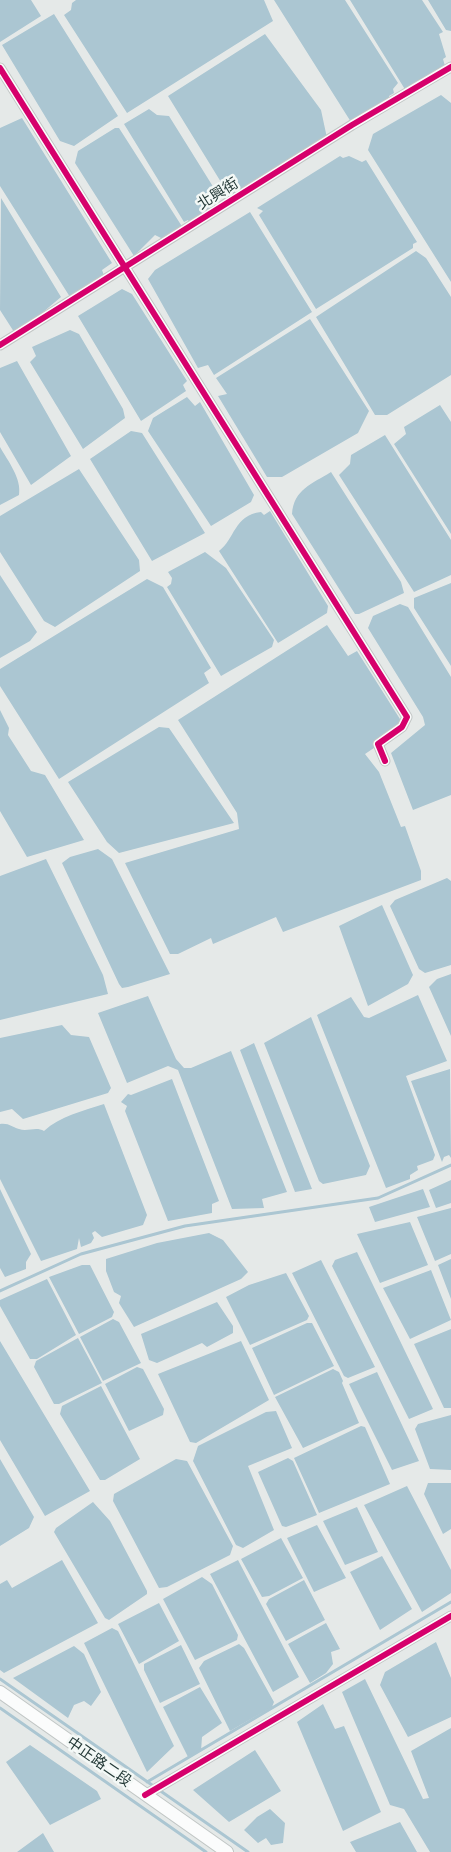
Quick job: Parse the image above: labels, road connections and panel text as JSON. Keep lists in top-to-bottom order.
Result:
{
  "streets": {
    "main road": ["中正路二段"],
    "street": ["北興街"]
  }
}
